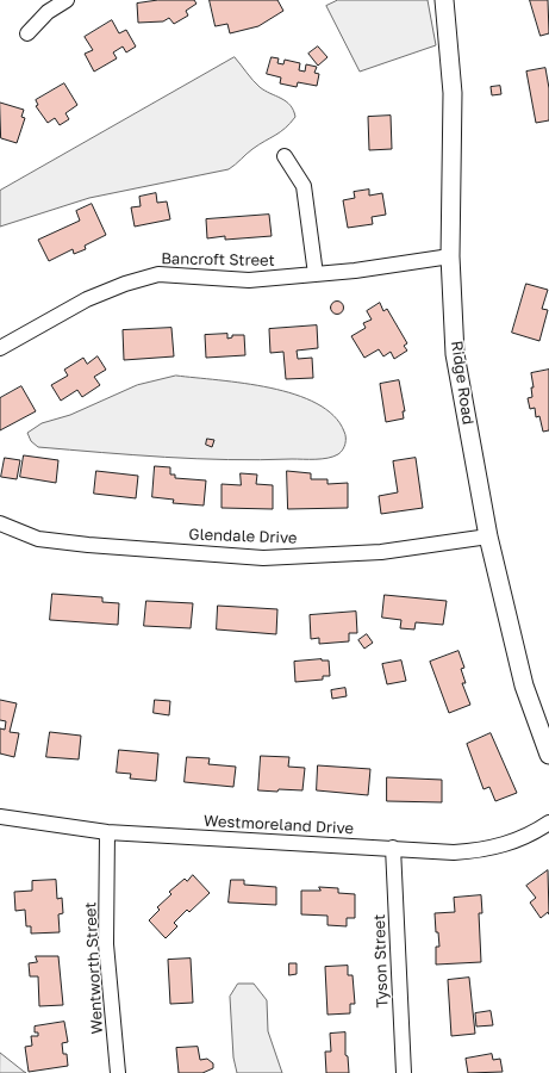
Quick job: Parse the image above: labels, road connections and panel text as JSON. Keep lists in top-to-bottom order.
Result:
{
  "streets": {
    "street": [
      "Bancroft Street",
      "Ridge Road",
      "Glendale Drive",
      "Westmoreland Drive",
      "Tyson Street",
      "Wentworth Street"
    ]
  },
  "crossings": [
    ["Bancroft Street", "Ridge Road"],
    ["Ridge Road", "Glendale Drive"],
    ["Westmoreland Drive", "Tyson Street"],
    ["Westmoreland Drive", "Wentworth Street"]
  ]
}
